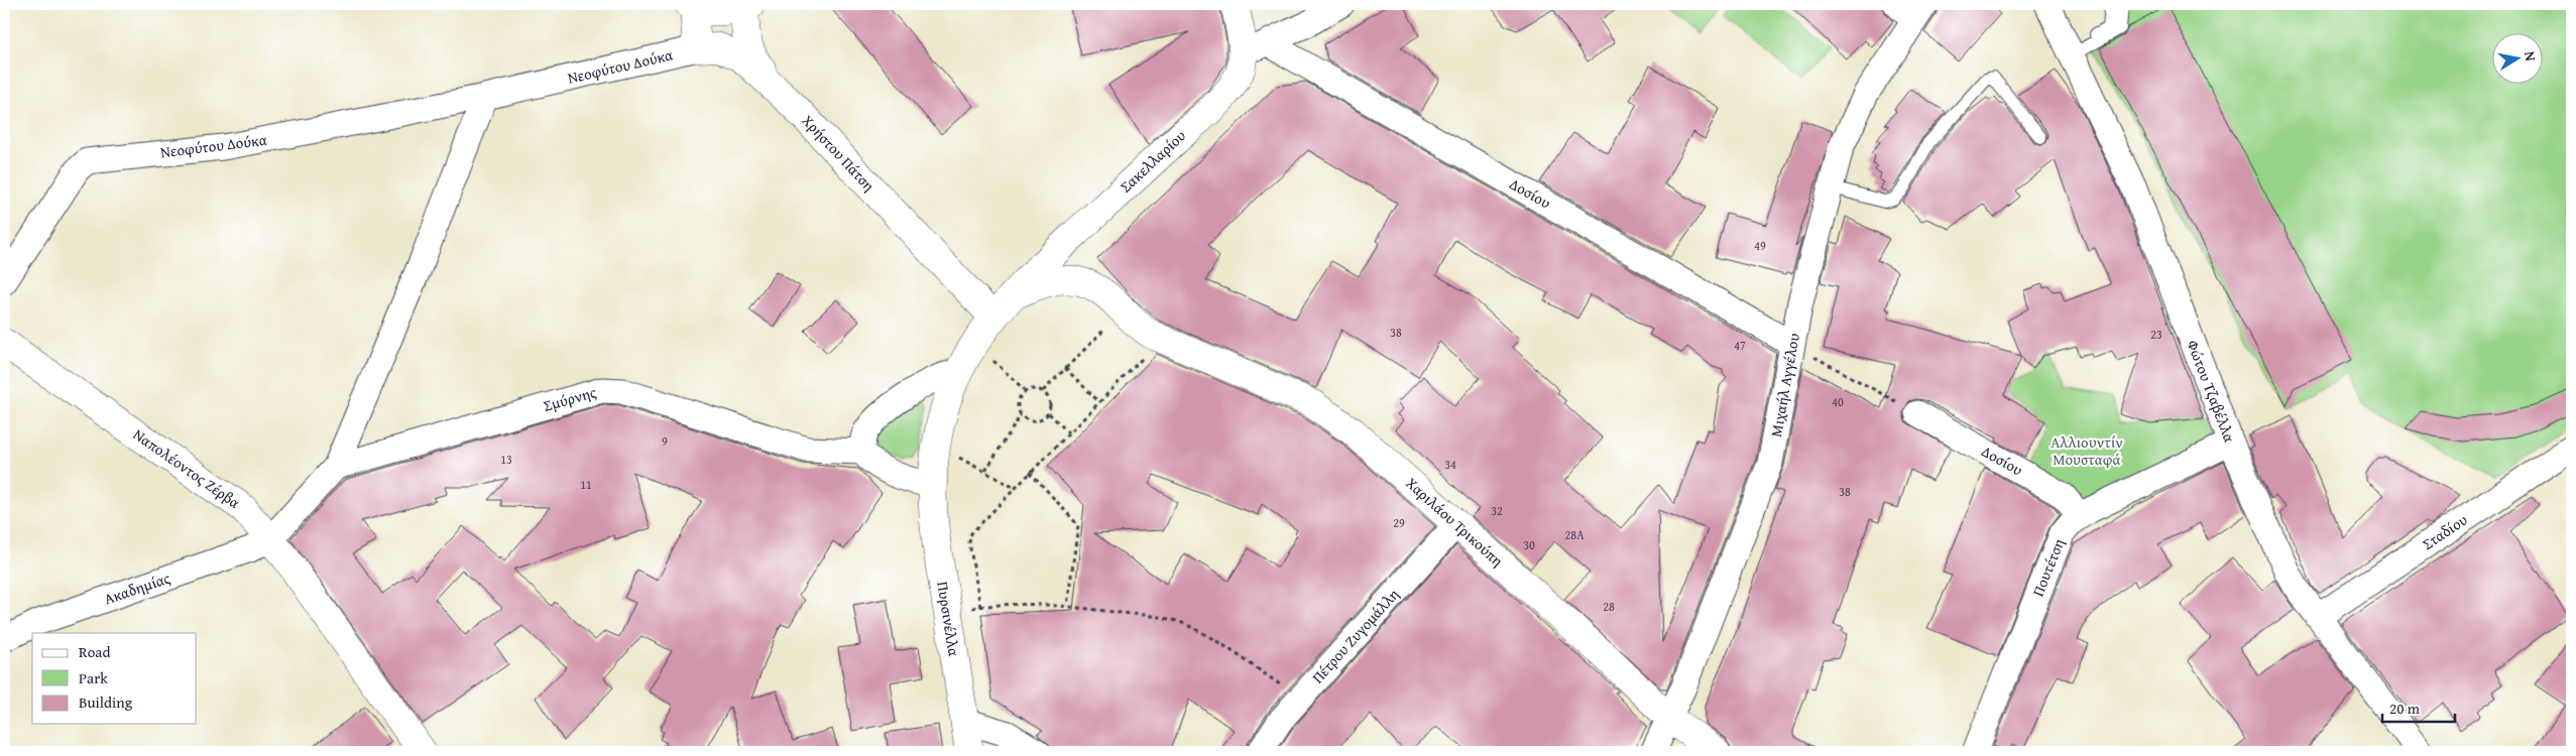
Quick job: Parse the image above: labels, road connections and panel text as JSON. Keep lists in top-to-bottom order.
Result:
{
  "streets": {
    "street": [
      "Νεοφύτου Δούκα",
      "Χρήστου Πάτση",
      "Σακελλαρίου",
      "Δοσίου",
      "Μιχαήλ Αγγέλου",
      "Φώτου Τζαβέλλα",
      "Σμύρνης",
      "Ναπολέοντος Ζέρβα",
      "Χαριλάου Τρικούπη",
      "Σταδίου",
      "Πουτέτση",
      "Ακαδημίας",
      "Πυρσινέλλα",
      "Πέτρου Ζυγομάλλη"
    ]
  },
  "crossings": [
    ["Νεοφύτου Δούκα", "Χρήστου Πάτση"],
    ["Χρήστου Πάτση", "Σακελλαρίου"],
    ["Σακελλαρίου", "Δοσίου"],
    ["Σακελλαρίου", "Χαριλάου Τρικούπη"],
    ["Σακελλαρίου", "Πυρσινέλλα"],
    ["Δοσίου", "Μιχαήλ Αγγέλου"],
    ["Δοσίου", "Πουτέτση"],
    ["Μιχαήλ Αγγέλου", "Χαριλάου Τρικούπη"],
    ["Φώτου Τζαβέλλα", "Σταδίου"],
    ["Φώτου Τζαβέλλα", "Πουτέτση"],
    ["Ναπολέοντος Ζέρβα", "Ακαδημίας"],
    ["Χαριλάου Τρικούπη", "Πέτρου Ζυγομάλλη"]
  ],
  "parks": ["Αλλιουντίν Μουσταφά"],
  "house_numbers": [
    "49",
    "38",
    "23",
    "47",
    "40",
    "9",
    "13",
    "34",
    "11",
    "38",
    "32",
    "29",
    "28Α",
    "30",
    "28"
  ],
  "legend": ["Road", "Park", "Building"],
  "scale_bar": "20 m",
  "north": "right"
}
